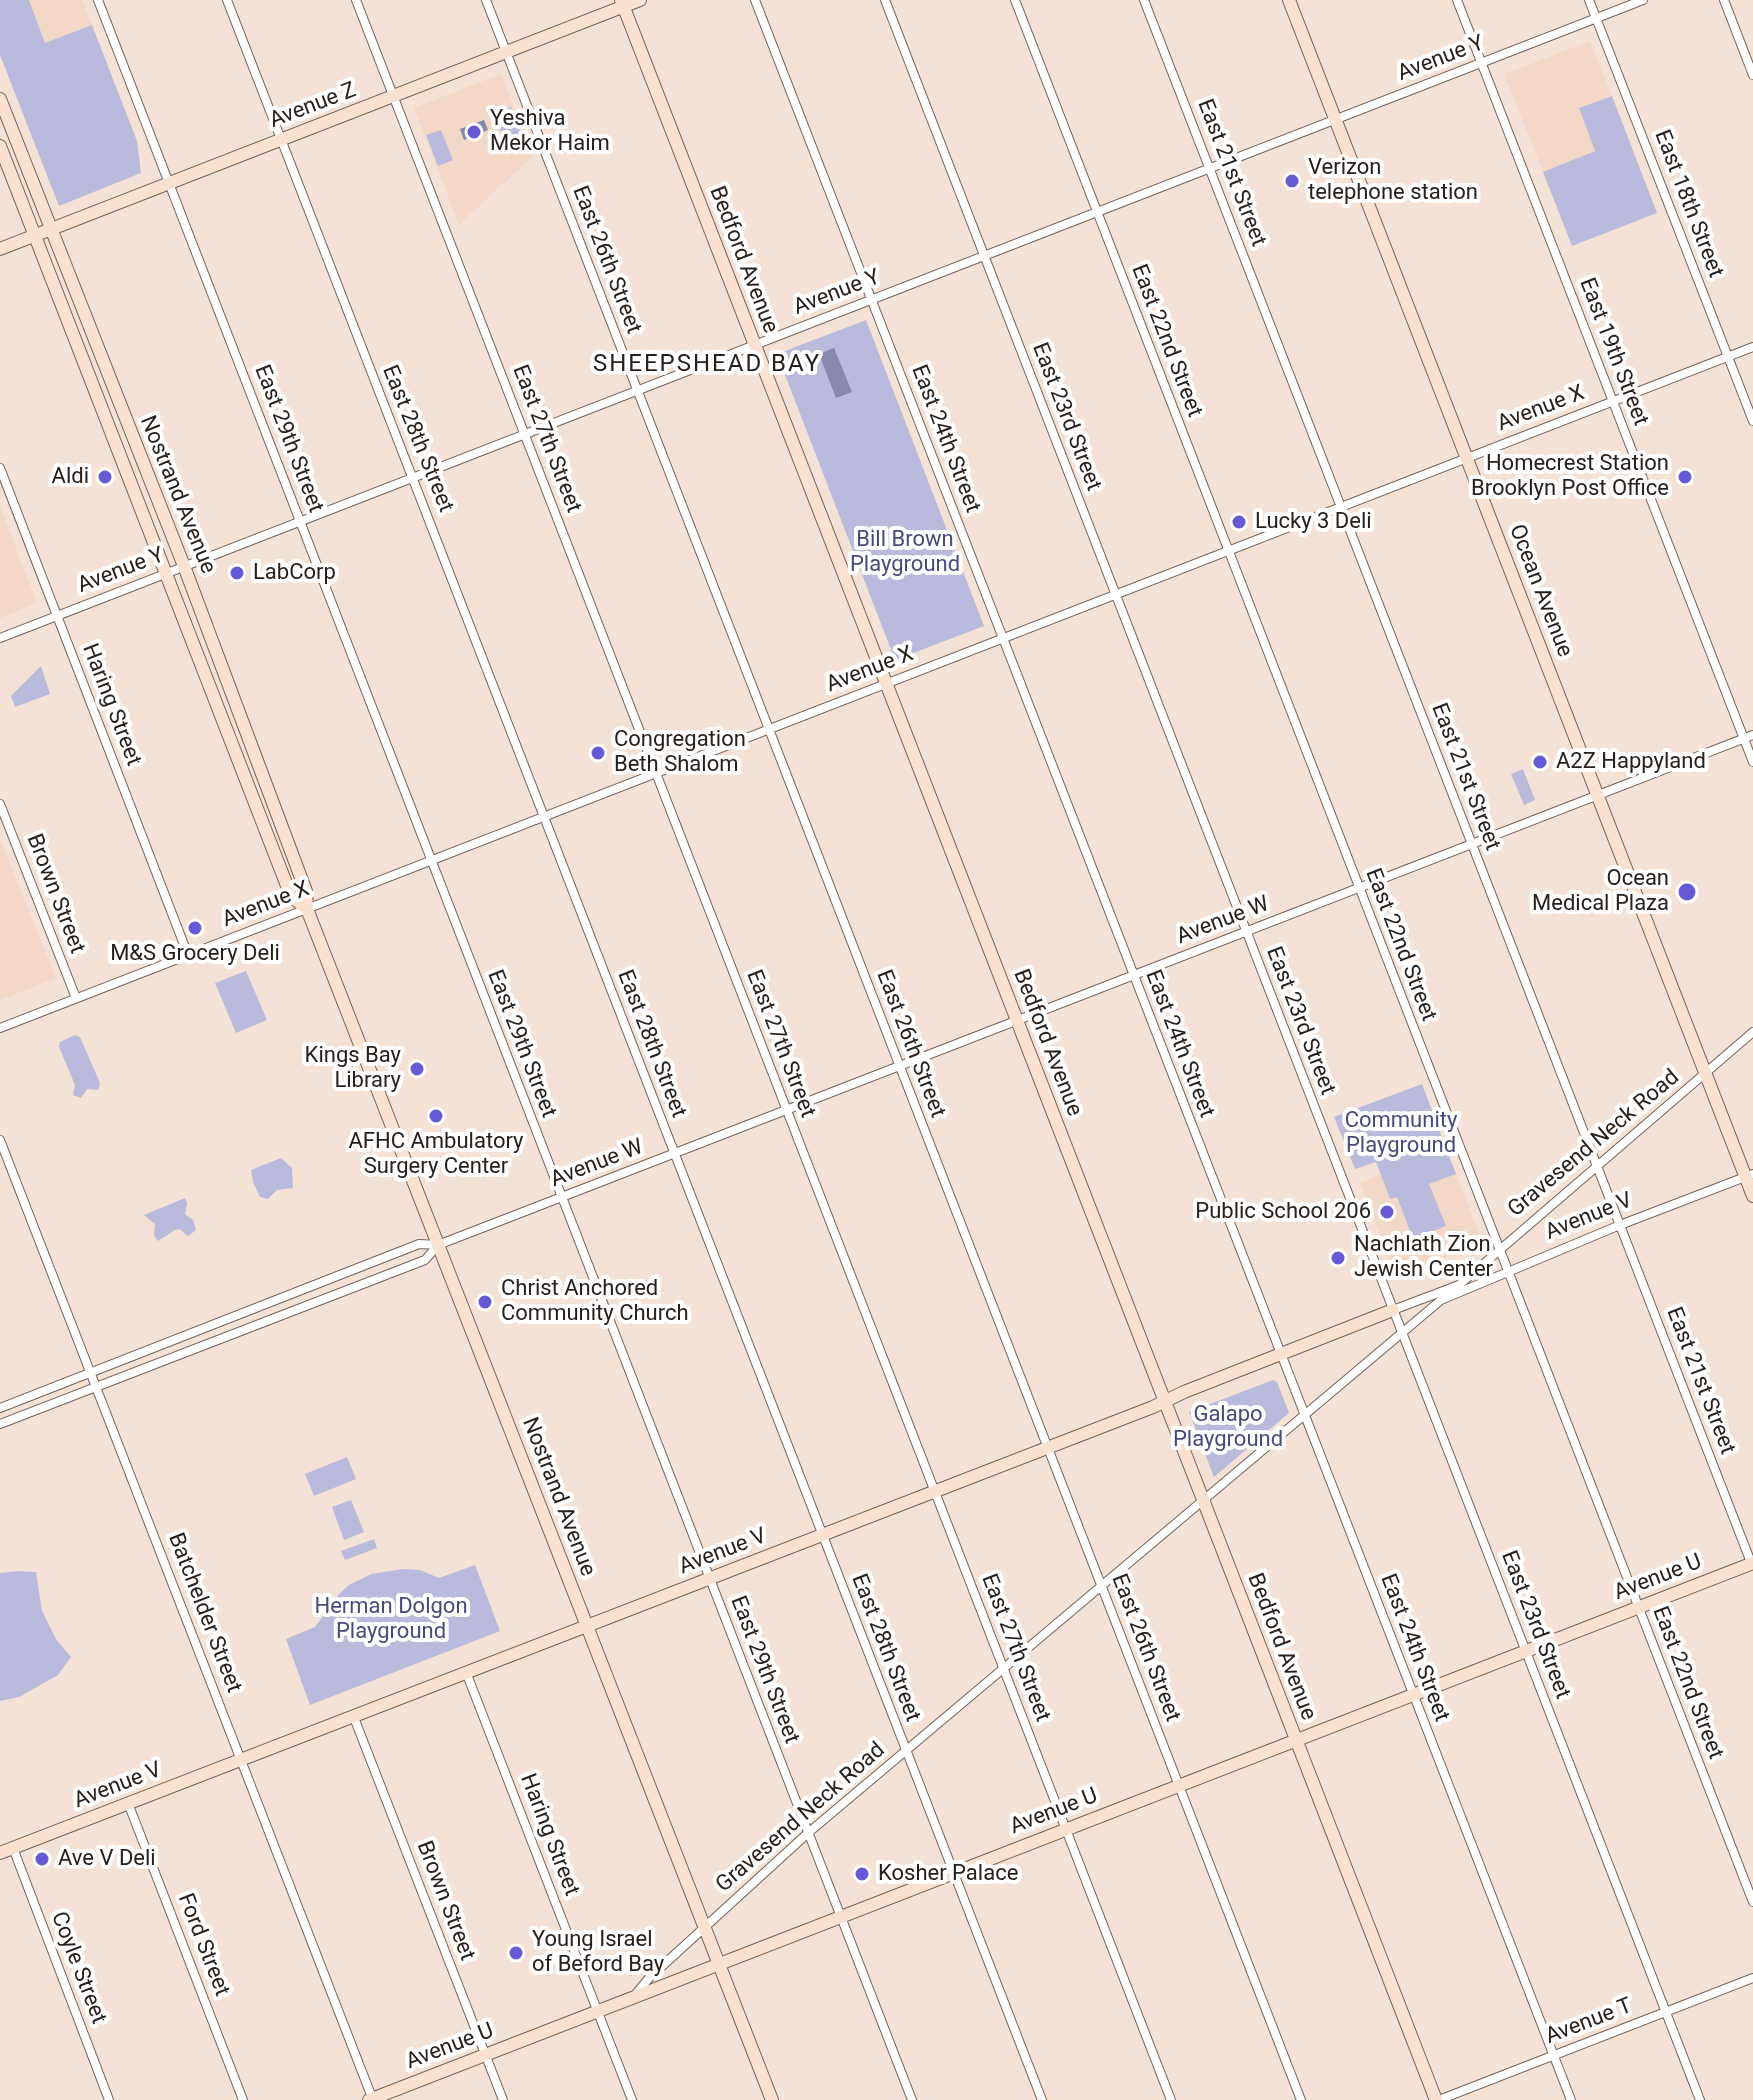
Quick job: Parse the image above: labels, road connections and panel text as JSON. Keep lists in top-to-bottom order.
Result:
{
  "streets": {
    "main road": [
      "Avenue Z",
      "Bedford Avenue",
      "Nostrand Avenue",
      "Ocean Avenue",
      "Avenue V",
      "Avenue U"
    ],
    "street": [
      "Avenue Y",
      "East 21st Street",
      "East 18th Street",
      "East 26th Street",
      "East 22nd Street",
      "East 19th Street",
      "Avenue X",
      "East 23rd Street",
      "East 29th Street",
      "East 28th Street",
      "East 27th Street",
      "East 24th Street",
      "Haring Street",
      "Brown Street",
      "Avenue W",
      "Gravesend Neck Road",
      "Batchelder Street",
      "Ford Street",
      "Coyle Street",
      "Avenue T"
    ]
  },
  "crossings": [
    ["Avenue Y", "East 21st Street"],
    ["Avenue Y", "East 18th Street"],
    ["Avenue Y", "East 26th Street"],
    ["Avenue Y", "Bedford Avenue"],
    ["Avenue Y", "East 22nd Street"],
    ["Avenue Y", "East 19th Street"],
    ["Avenue Y", "East 23rd Street"],
    ["Avenue Y", "East 29th Street"],
    ["Avenue Y", "East 28th Street"],
    ["Avenue Y", "East 27th Street"],
    ["Avenue Y", "East 24th Street"],
    ["Avenue Y", "Nostrand Avenue"],
    ["Avenue Y", "Ocean Avenue"],
    ["Avenue Y", "Haring Street"],
    ["Avenue Z", "East 26th Street"],
    ["Avenue Z", "Bedford Avenue"],
    ["Avenue Z", "East 29th Street"],
    ["Avenue Z", "East 28th Street"],
    ["Avenue Z", "East 27th Street"],
    ["Avenue Z", "Nostrand Avenue"],
    ["East 21st Street", "Avenue X"],
    ["East 21st Street", "Avenue W"],
    ["East 21st Street", "Gravesend Neck Road"],
    ["East 21st Street", "Avenue V"],
    ["East 21st Street", "Avenue U"],
    ["East 18th Street", "Avenue X"],
    ["East 26th Street", "Avenue X"],
    ["East 26th Street", "Avenue W"],
    ["East 26th Street", "Gravesend Neck Road"],
    ["East 26th Street", "Avenue V"],
    ["East 26th Street", "Avenue U"],
    ["Bedford Avenue", "Avenue X"],
    ["Bedford Avenue", "Avenue W"],
    ["Bedford Avenue", "Gravesend Neck Road"],
    ["Bedford Avenue", "Avenue V"],
    ["Bedford Avenue", "Avenue U"],
    ["Bedford Avenue", "Avenue T"],
    ["East 22nd Street", "Avenue X"],
    ["East 22nd Street", "Avenue W"],
    ["East 22nd Street", "Gravesend Neck Road"],
    ["East 22nd Street", "Avenue V"],
    ["East 22nd Street", "Avenue U"],
    ["East 19th Street", "Avenue X"],
    ["East 19th Street", "Avenue W"],
    ["Avenue X", "East 23rd Street"],
    ["Avenue X", "East 29th Street"],
    ["Avenue X", "East 28th Street"],
    ["Avenue X", "East 27th Street"],
    ["Avenue X", "East 24th Street"],
    ["Avenue X", "Nostrand Avenue"],
    ["Avenue X", "Ocean Avenue"],
    ["Avenue X", "Haring Street"],
    ["Avenue X", "Brown Street"],
    ["East 23rd Street", "Avenue W"],
    ["East 23rd Street", "Gravesend Neck Road"],
    ["East 23rd Street", "Avenue V"],
    ["East 23rd Street", "Avenue U"],
    ["East 23rd Street", "Avenue T"],
    ["East 29th Street", "Avenue W"],
    ["East 29th Street", "Gravesend Neck Road"],
    ["East 29th Street", "Avenue V"],
    ["East 29th Street", "Avenue U"],
    ["East 28th Street", "Avenue W"],
    ["East 28th Street", "Gravesend Neck Road"],
    ["East 28th Street", "Avenue V"],
    ["East 28th Street", "Avenue U"],
    ["East 27th Street", "Avenue W"],
    ["East 27th Street", "Gravesend Neck Road"],
    ["East 27th Street", "Avenue V"],
    ["East 27th Street", "Avenue U"],
    ["East 24th Street", "Avenue W"],
    ["East 24th Street", "Gravesend Neck Road"],
    ["East 24th Street", "Avenue V"],
    ["East 24th Street", "Avenue U"],
    ["East 24th Street", "Avenue T"],
    ["Nostrand Avenue", "Avenue W"],
    ["Nostrand Avenue", "Gravesend Neck Road"],
    ["Nostrand Avenue", "Avenue V"],
    ["Nostrand Avenue", "Avenue U"],
    ["Ocean Avenue", "Avenue W"],
    ["Ocean Avenue", "Gravesend Neck Road"],
    ["Ocean Avenue", "Avenue V"],
    ["Haring Street", "Avenue V"],
    ["Haring Street", "Avenue U"],
    ["Brown Street", "Avenue V"],
    ["Brown Street", "Avenue U"],
    ["Avenue W", "Batchelder Street"],
    ["Gravesend Neck Road", "Avenue V"],
    ["Gravesend Neck Road", "Avenue U"],
    ["Avenue V", "Batchelder Street"],
    ["Avenue V", "Ford Street"],
    ["Avenue V", "Coyle Street"],
    ["Avenue U", "Batchelder Street"]
  ],
  "districts": ["SHEEPSHEAD BAY"],
  "parks": [
    "Bill Brown Playground",
    "Community Playground",
    "Galapo Playground",
    "Herman Dolgon Playground"
  ],
  "places": [
    "Yeshiva Mekor Haim",
    "Verizon telephone station",
    "Aldi",
    "Homecrest Station Brooklyn Post Office",
    "Lucky 3 Deli",
    "LabCorp",
    "Congregation Beth Shalom",
    "A2Z Happyland",
    "Ocean Medical Plaza",
    "M&S Grocery Deli",
    "Kings Bay Library",
    "AFHC Ambulatory Surgery Center",
    "Public School 206",
    "Nachlath Zion Jewish Center",
    "Christ Anchored Community Church",
    "Ave V Deli",
    "Kosher Palace",
    "Young Israel of Beford Bay"
  ]
}
